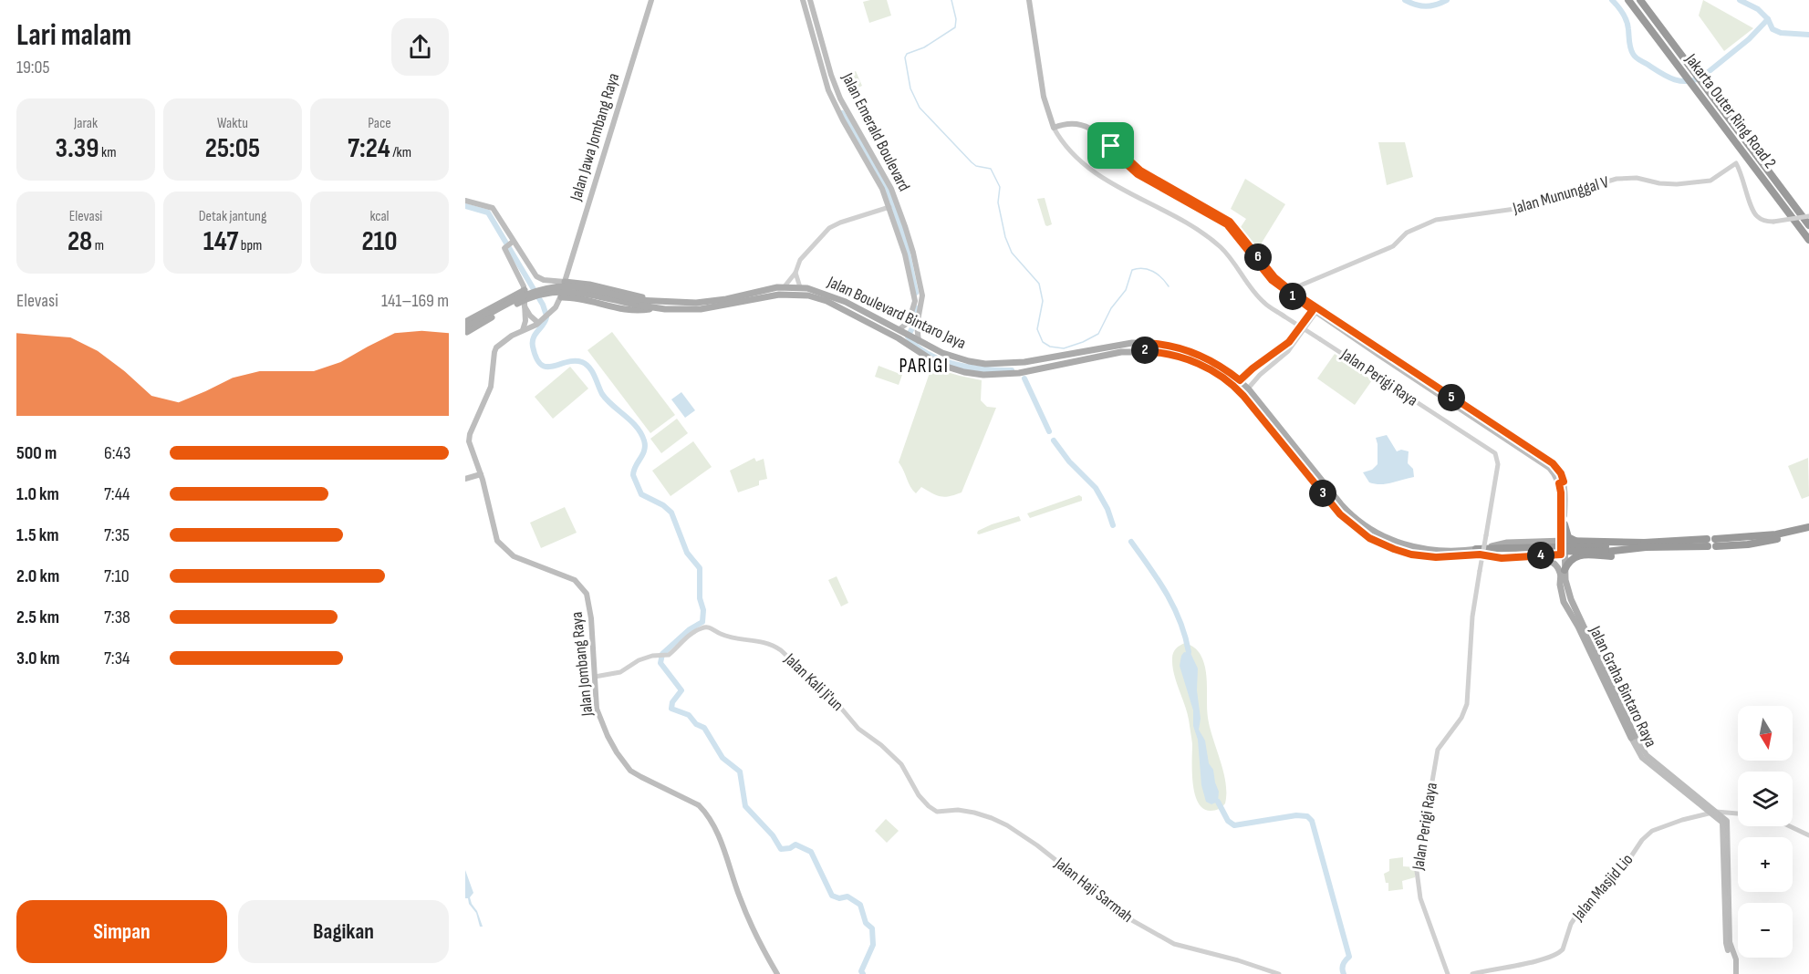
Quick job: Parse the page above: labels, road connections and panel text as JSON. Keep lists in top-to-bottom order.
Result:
{
  "streets": {
    "highway": ["Jakarta Outer Ring Road 2"],
    "main road": [
      "Jalan Emerald Boulevard",
      "Jalan Jawa Jombang Raya",
      "Jalan Boulevard Bintaro Jaya",
      "Jalan Jombang Raya",
      "Jalan Graha Bintaro Raya"
    ],
    "street": [
      "Jalan Mununggal V",
      "Jalan Perigi Raya",
      "Jalan Kali Ji'un",
      "Jalan Masjid Lio",
      "Jalan Haji Sarmah"
    ]
  },
  "crossings": [
    ["Jalan Emerald Boulevard", "Jalan Boulevard Bintaro Jaya"],
    ["Jalan Jawa Jombang Raya", "Jalan Jombang Raya"],
    ["Jalan Jombang Raya", "Jalan Kali Ji'un"],
    ["Jalan Kali Ji'un", "Jalan Haji Sarmah"],
    ["Jalan Graha Bintaro Raya", "Jalan Masjid Lio"]
  ],
  "districts": ["PARIGI"],
  "north": "bottom",
  "page": {
    "heading": ["Lari malam", "19:05"],
    "stats": [
      ["Jarak", "3.39 km"],
      ["Waktu", "25:05"],
      ["Pace", "7:24 /km"],
      ["Elevasi", "28 m"],
      ["Detak jantung", "147 bpm"],
      ["kcal", "210"]
    ],
    "pins": [
      "6",
      "1",
      "2",
      "5",
      "3",
      "4"
    ],
    "chart": ["Elevasi", "141–169 m"],
    "list": [
      {
        "name": "500 m",
        "note": "6:43"
      },
      {
        "name": "1.0 km",
        "note": "7:44"
      },
      {
        "name": "1.5 km",
        "note": "7:35"
      },
      {
        "name": "2.0 km",
        "note": "7:10"
      },
      {
        "name": "2.5 km",
        "note": "7:38"
      },
      {
        "name": "3.0 km",
        "note": "7:34"
      }
    ],
    "map_buttons": ["+", "−"],
    "buttons": ["Simpan", "Bagikan"]
  }
}
